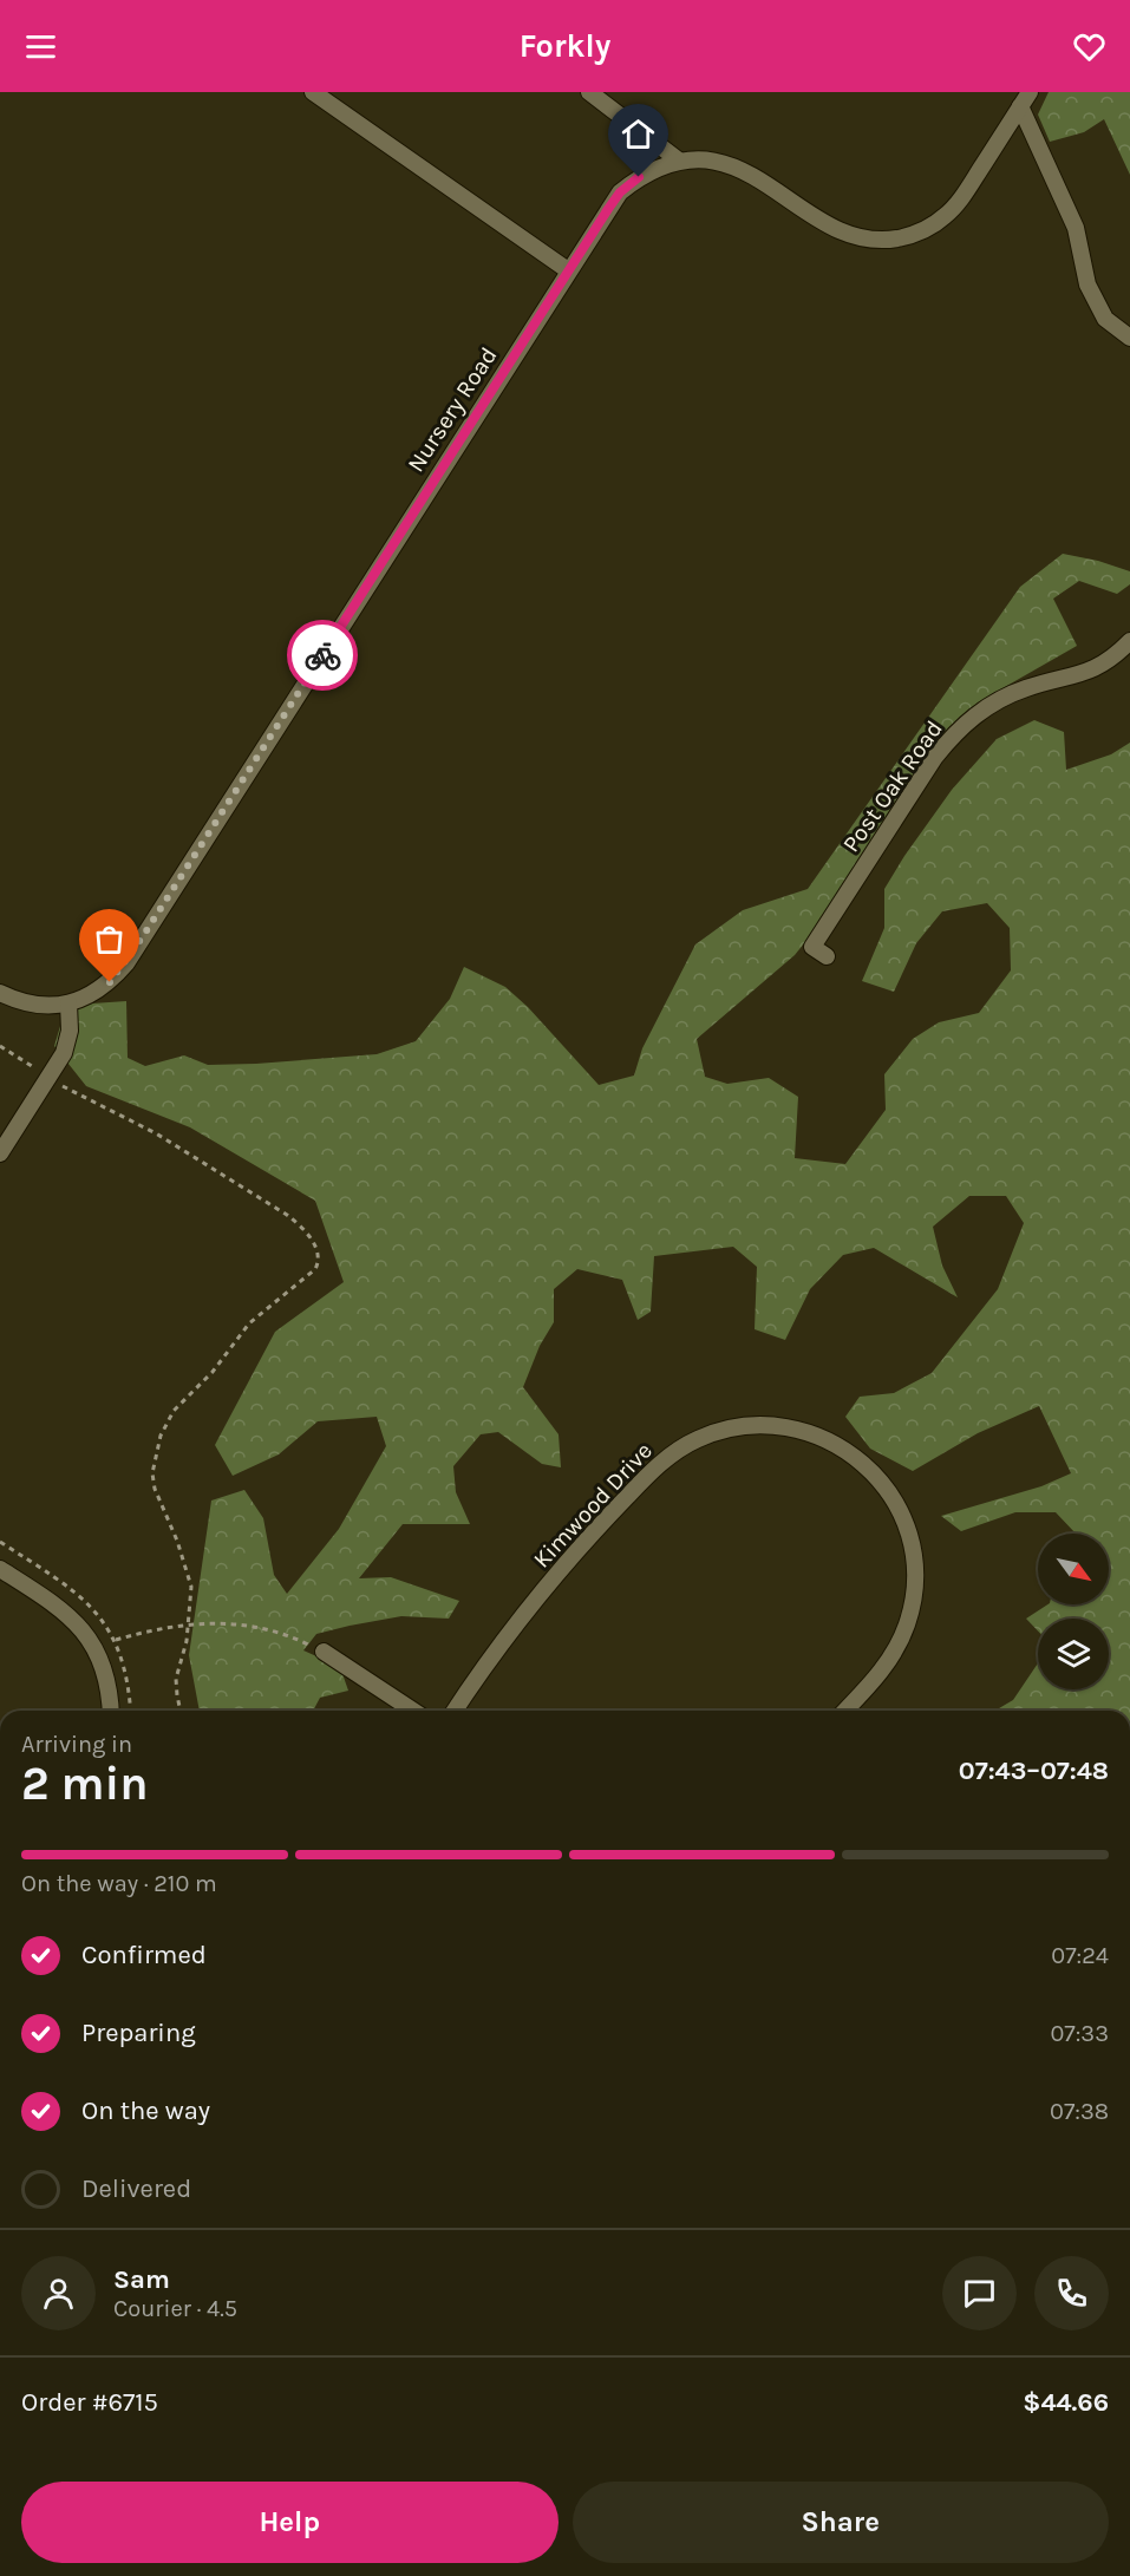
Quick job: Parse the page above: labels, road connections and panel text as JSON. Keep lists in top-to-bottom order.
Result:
{
  "streets": {
    "street": ["Nursery Road", "Post Oak Road", "Kimwood Drive"]
  },
  "north": "bottom right",
  "page": {
    "header": "Forkly",
    "heading": ["2 min", "Arriving in", "07:43–07:48"],
    "panel": [
      "Sam",
      "Courier · 4.5",
      "Order #6715",
      "$44.66"
    ],
    "bar": "On the way · 210 m",
    "list": [
      ["Confirmed", "07:24"],
      ["Preparing", "07:33"],
      ["On the way", "07:38"],
      "Delivered"
    ],
    "buttons": ["Help", "Share"]
  }
}
